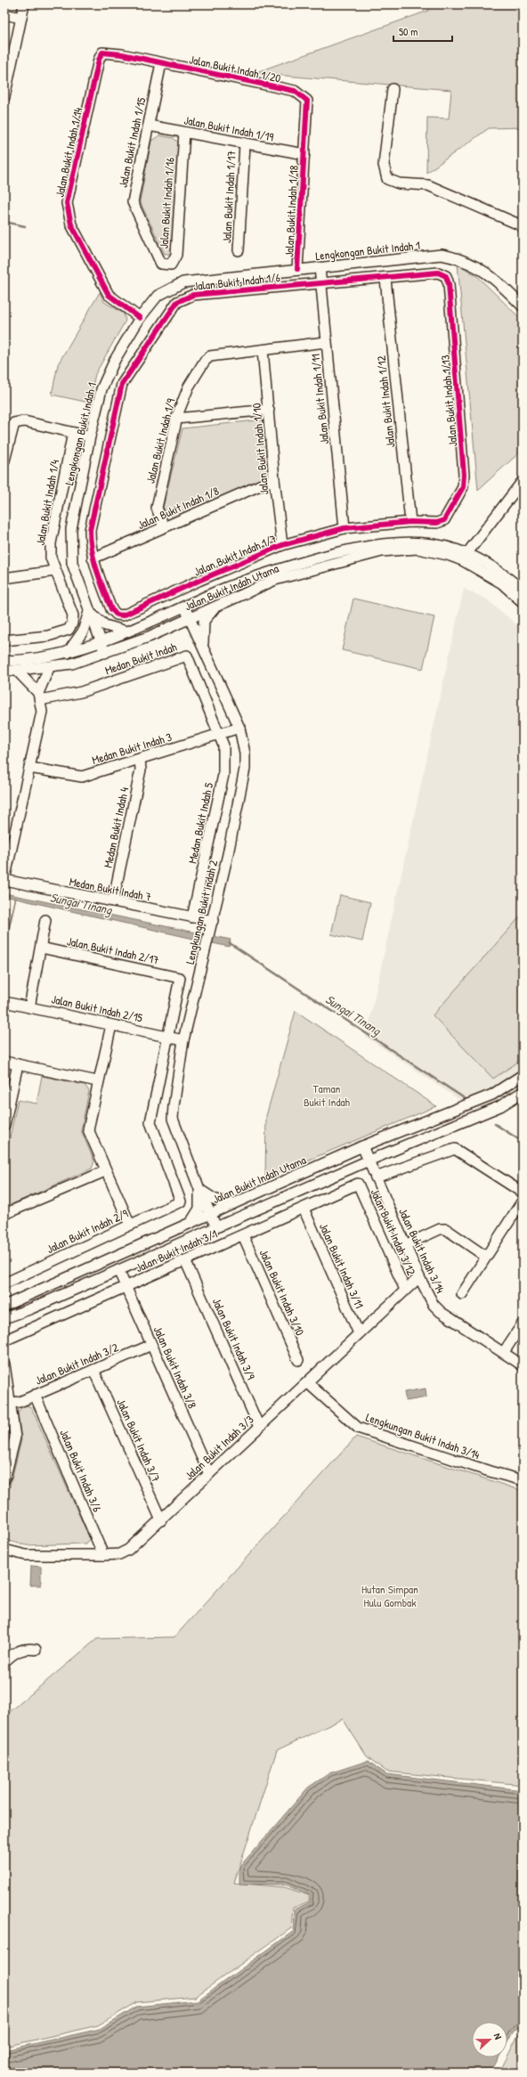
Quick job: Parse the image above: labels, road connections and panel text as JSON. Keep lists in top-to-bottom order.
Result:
{
  "streets": {
    "street": [
      "Jalan Bukit Indah 1/20",
      "Jalan Bukit Indah 1/19",
      "Jalan Bukit Indah 1/15",
      "Jalan Bukit Indah 1/14",
      "Jalan Bukit Indah 1/17",
      "Jalan Bukit Indah 1/16",
      "Jalan Bukit Indah 1/18",
      "Lengkongan Bukit Indah 1",
      "Jalan Bukit Indah 1/6",
      "Jalan Bukit Indah 1/11",
      "Jalan Bukit Indah 1/13",
      "Jalan Bukit Indah 1/12",
      "Jalan Bukit Indah 1/9",
      "Jalan Bukit Indah 1/10",
      "Jalan Bukit Indah 1/4",
      "Jalan Bukit Indah 1/8",
      "Jalan Bukit Indah 1/7",
      "Jalan Bukit Indah Utama",
      "Medan Bukit Indah",
      "Medan Bukit Indah 3",
      "Medan Bukit Indah 5",
      "Medan Bukit Indah 4",
      "Medan Bukit Indah 7",
      "Lengkungan Bukit Indah 2",
      "Jalan Bukit Indah 2/17",
      "Jalan Bukit Indah 2/15",
      "Jalan Bukit Indah 2/9",
      "Jalan Bukit Indah 3/12",
      "Jalan Bukit Indah 3/1",
      "Jalan Bukit Indah 3/14",
      "Jalan Bukit Indah 3/11",
      "Jalan Bukit Indah 3/10",
      "Jalan Bukit Indah 3/9",
      "Jalan Bukit Indah 3/2",
      "Jalan Bukit Indah 3/8",
      "Lengkungan Bukit Indah 3/14",
      "Jalan Bukit Indah 3/7",
      "Jalan Bukit Indah 3/3",
      "Jalan Bukit Indah 3/6"
    ]
  },
  "crossings": [
    ["Jalan Bukit Indah 1/20", "Jalan Bukit Indah 1/19"],
    ["Jalan Bukit Indah 1/20", "Jalan Bukit Indah 1/15"],
    ["Jalan Bukit Indah 1/20", "Jalan Bukit Indah 1/14"],
    ["Jalan Bukit Indah 1/20", "Jalan Bukit Indah 1/18"],
    ["Jalan Bukit Indah 1/19", "Jalan Bukit Indah 1/15"],
    ["Jalan Bukit Indah 1/19", "Jalan Bukit Indah 1/17"],
    ["Jalan Bukit Indah 1/19", "Jalan Bukit Indah 1/16"],
    ["Jalan Bukit Indah 1/19", "Jalan Bukit Indah 1/18"],
    ["Jalan Bukit Indah 1/15", "Jalan Bukit Indah 1/16"],
    ["Jalan Bukit Indah 1/14", "Lengkongan Bukit Indah 1"],
    ["Jalan Bukit Indah 1/18", "Lengkongan Bukit Indah 1"],
    ["Lengkongan Bukit Indah 1", "Jalan Bukit Indah 1/11"],
    ["Lengkongan Bukit Indah 1", "Jalan Bukit Indah Utama"],
    ["Jalan Bukit Indah 1/6", "Jalan Bukit Indah 1/11"],
    ["Jalan Bukit Indah 1/6", "Jalan Bukit Indah 1/13"],
    ["Jalan Bukit Indah 1/6", "Jalan Bukit Indah 1/12"],
    ["Jalan Bukit Indah 1/6", "Jalan Bukit Indah 1/8"],
    ["Jalan Bukit Indah 1/6", "Jalan Bukit Indah 1/7"],
    ["Jalan Bukit Indah 1/11", "Jalan Bukit Indah 1/9"],
    ["Jalan Bukit Indah 1/11", "Jalan Bukit Indah 1/7"],
    ["Jalan Bukit Indah 1/13", "Jalan Bukit Indah 1/7"],
    ["Jalan Bukit Indah 1/12", "Jalan Bukit Indah 1/7"],
    ["Jalan Bukit Indah 1/9", "Jalan Bukit Indah 1/10"],
    ["Jalan Bukit Indah 1/9", "Jalan Bukit Indah 1/8"],
    ["Jalan Bukit Indah 1/10", "Jalan Bukit Indah 1/8"],
    ["Jalan Bukit Indah 1/10", "Jalan Bukit Indah 1/7"],
    ["Jalan Bukit Indah Utama", "Lengkungan Bukit Indah 2"],
    ["Jalan Bukit Indah Utama", "Jalan Bukit Indah 3/14"],
    ["Medan Bukit Indah", "Medan Bukit Indah 3"],
    ["Medan Bukit Indah", "Medan Bukit Indah 5"],
    ["Medan Bukit Indah 3", "Medan Bukit Indah 5"],
    ["Medan Bukit Indah 3", "Medan Bukit Indah 4"],
    ["Medan Bukit Indah 3", "Lengkungan Bukit Indah 2"],
    ["Medan Bukit Indah 5", "Medan Bukit Indah 7"],
    ["Medan Bukit Indah 4", "Medan Bukit Indah 7"],
    ["Medan Bukit Indah 7", "Lengkungan Bukit Indah 2"],
    ["Lengkungan Bukit Indah 2", "Jalan Bukit Indah 2/15"],
    ["Jalan Bukit Indah 2/17", "Jalan Bukit Indah 2/15"],
    ["Jalan Bukit Indah 2/17", "Jalan Bukit Indah 2/9"],
    ["Jalan Bukit Indah 2/15", "Jalan Bukit Indah 2/9"],
    ["Jalan Bukit Indah 3/12", "Jalan Bukit Indah 3/1"],
    ["Jalan Bukit Indah 3/12", "Jalan Bukit Indah 3/3"],
    ["Jalan Bukit Indah 3/1", "Jalan Bukit Indah 3/11"],
    ["Jalan Bukit Indah 3/1", "Jalan Bukit Indah 3/10"],
    ["Jalan Bukit Indah 3/1", "Jalan Bukit Indah 3/9"],
    ["Jalan Bukit Indah 3/1", "Jalan Bukit Indah 3/8"],
    ["Jalan Bukit Indah 3/14", "Jalan Bukit Indah 3/3"],
    ["Jalan Bukit Indah 3/11", "Jalan Bukit Indah 3/3"],
    ["Jalan Bukit Indah 3/9", "Jalan Bukit Indah 3/3"],
    ["Jalan Bukit Indah 3/2", "Jalan Bukit Indah 3/8"],
    ["Jalan Bukit Indah 3/2", "Jalan Bukit Indah 3/7"],
    ["Jalan Bukit Indah 3/2", "Jalan Bukit Indah 3/6"],
    ["Jalan Bukit Indah 3/8", "Jalan Bukit Indah 3/3"],
    ["Lengkungan Bukit Indah 3/14", "Jalan Bukit Indah 3/3"],
    ["Jalan Bukit Indah 3/7", "Jalan Bukit Indah 3/3"],
    ["Jalan Bukit Indah 3/3", "Jalan Bukit Indah 3/6"]
  ],
  "water": ["Sungai Tinang"],
  "parks": ["Taman Bukit Indah", "Hutan Simpan Hulu Gombak"],
  "scale_bar": "50 m",
  "north": "right"
}
